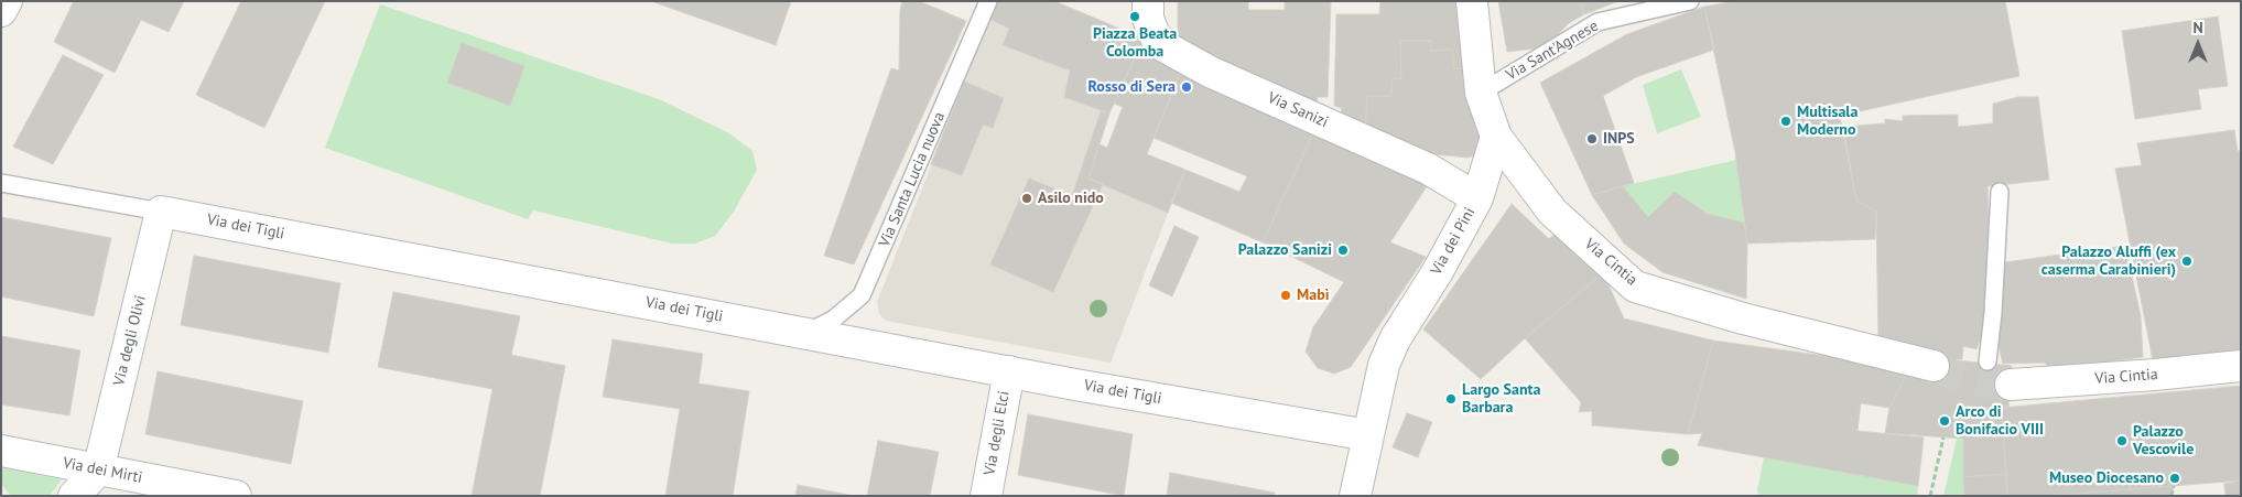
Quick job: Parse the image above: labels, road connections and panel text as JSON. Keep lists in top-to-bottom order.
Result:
{
  "streets": {
    "street": [
      "Via Sanizi",
      "Via dei Tigli",
      "Via dei Pini",
      "Via Cintia",
      "Via degli Olivi",
      "Via degli Elci",
      "Via dei Mirti"
    ],
    "lane": ["Via Sant'Agnese", "Via Santa Lucia nuova"]
  },
  "crossings": [
    ["Via Sant'Agnese", "Via Cintia"],
    ["Via Sanizi", "Via dei Pini"],
    ["Via Santa Lucia nuova", "Via dei Tigli"],
    ["Via dei Tigli", "Via dei Pini"],
    ["Via dei Tigli", "Via degli Olivi"],
    ["Via dei Tigli", "Via degli Elci"],
    ["Via dei Pini", "Via Cintia"],
    ["Via degli Olivi", "Via dei Mirti"]
  ],
  "places": [
    "Piazza Beata Colomba",
    "Rosso di Sera",
    "Multisala Moderno",
    "INPS",
    "Asilo nido",
    "Palazzo Sanizi",
    "Palazzo Aluffi (ex caserma Carabinieri)",
    "Mabì",
    "Largo Santa Barbara",
    "Arco di Bonifacio VIII",
    "Palazzo Vescovile",
    "Museo Diocesano"
  ],
  "north": "top"
}
